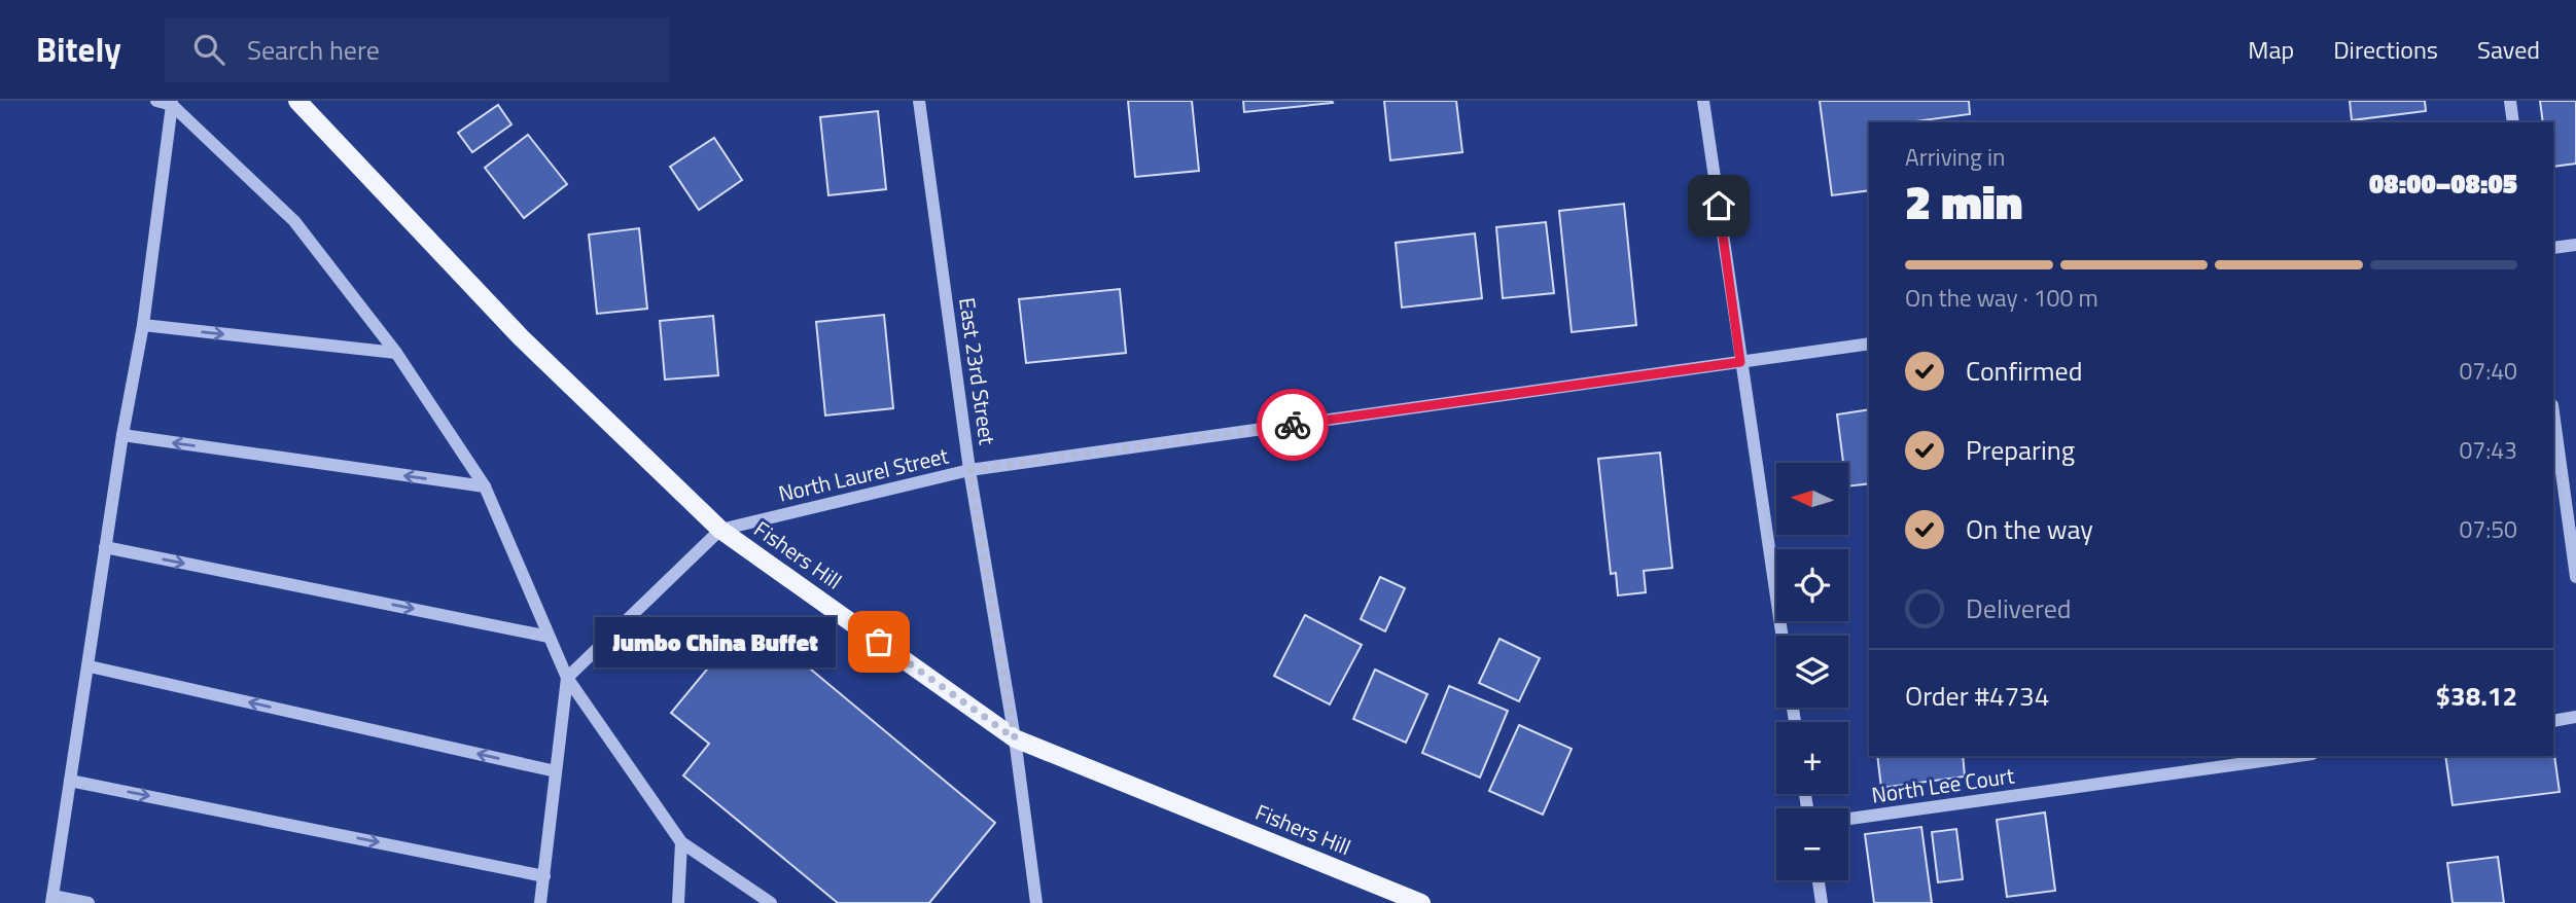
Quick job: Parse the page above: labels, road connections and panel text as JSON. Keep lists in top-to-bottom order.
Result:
{
  "streets": {
    "main road": ["Fishers Hill"],
    "street": ["East 23rd Street", "North Laurel Street", "North Lee Court"]
  },
  "crossings": [
    ["East 23rd Street", "North Laurel Street"],
    ["East 23rd Street", "Fishers Hill"],
    ["North Laurel Street", "Fishers Hill"]
  ],
  "places": ["Jumbo China Buffet"],
  "north": "left",
  "page": {
    "header": "Bitely",
    "search": "Search here",
    "nav": ["Map", "Directions", "Saved"],
    "heading": ["2 min", "Arriving in", "08:00–08:05"],
    "panel": ["Order #4734", "$38.12"],
    "bar": "On the way · 100 m",
    "list": [
      ["Confirmed", "07:40"],
      ["Preparing", "07:43"],
      ["On the way", "07:50"],
      "Delivered"
    ],
    "map_buttons": ["+", "−"],
    "bubble": "Jumbo China Buffet"
  }
}
